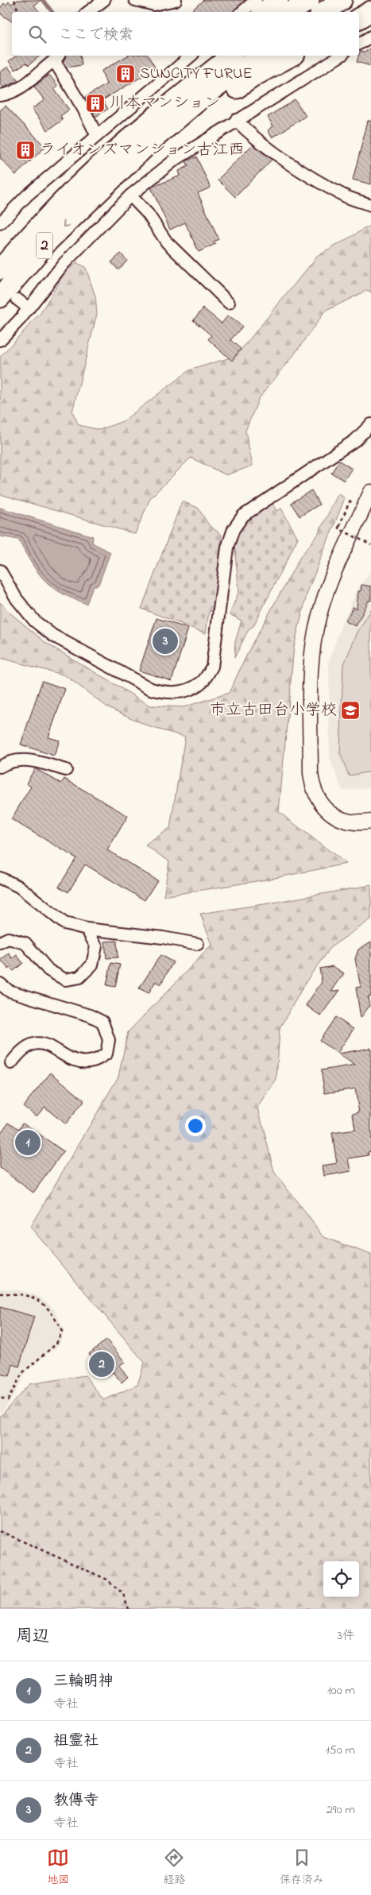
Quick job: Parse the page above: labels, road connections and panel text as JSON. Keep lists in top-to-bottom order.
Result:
{
  "streets": {
    "highway": ["2"]
  },
  "places": {
    "building": ["SUNCITY FURUE", "川本マンション", "ライオンズマンション古江西"],
    "school or university": ["市立古田台小学校"]
  },
  "page": {
    "search": "ここで検索",
    "pins": ["3", "1", "2"],
    "heading": ["周辺", "3件"],
    "list": [
      {
        "mark": "1",
        "name": "三輪明神",
        "note": "寺社",
        "value": "100 m"
      },
      {
        "mark": "2",
        "name": "祖霊社",
        "note": "寺社",
        "value": "150 m"
      },
      {
        "mark": "3",
        "name": "教傳寺",
        "note": "寺社",
        "value": "290 m"
      }
    ],
    "nav": ["地図", "経路", "保存済み"]
  }
}
